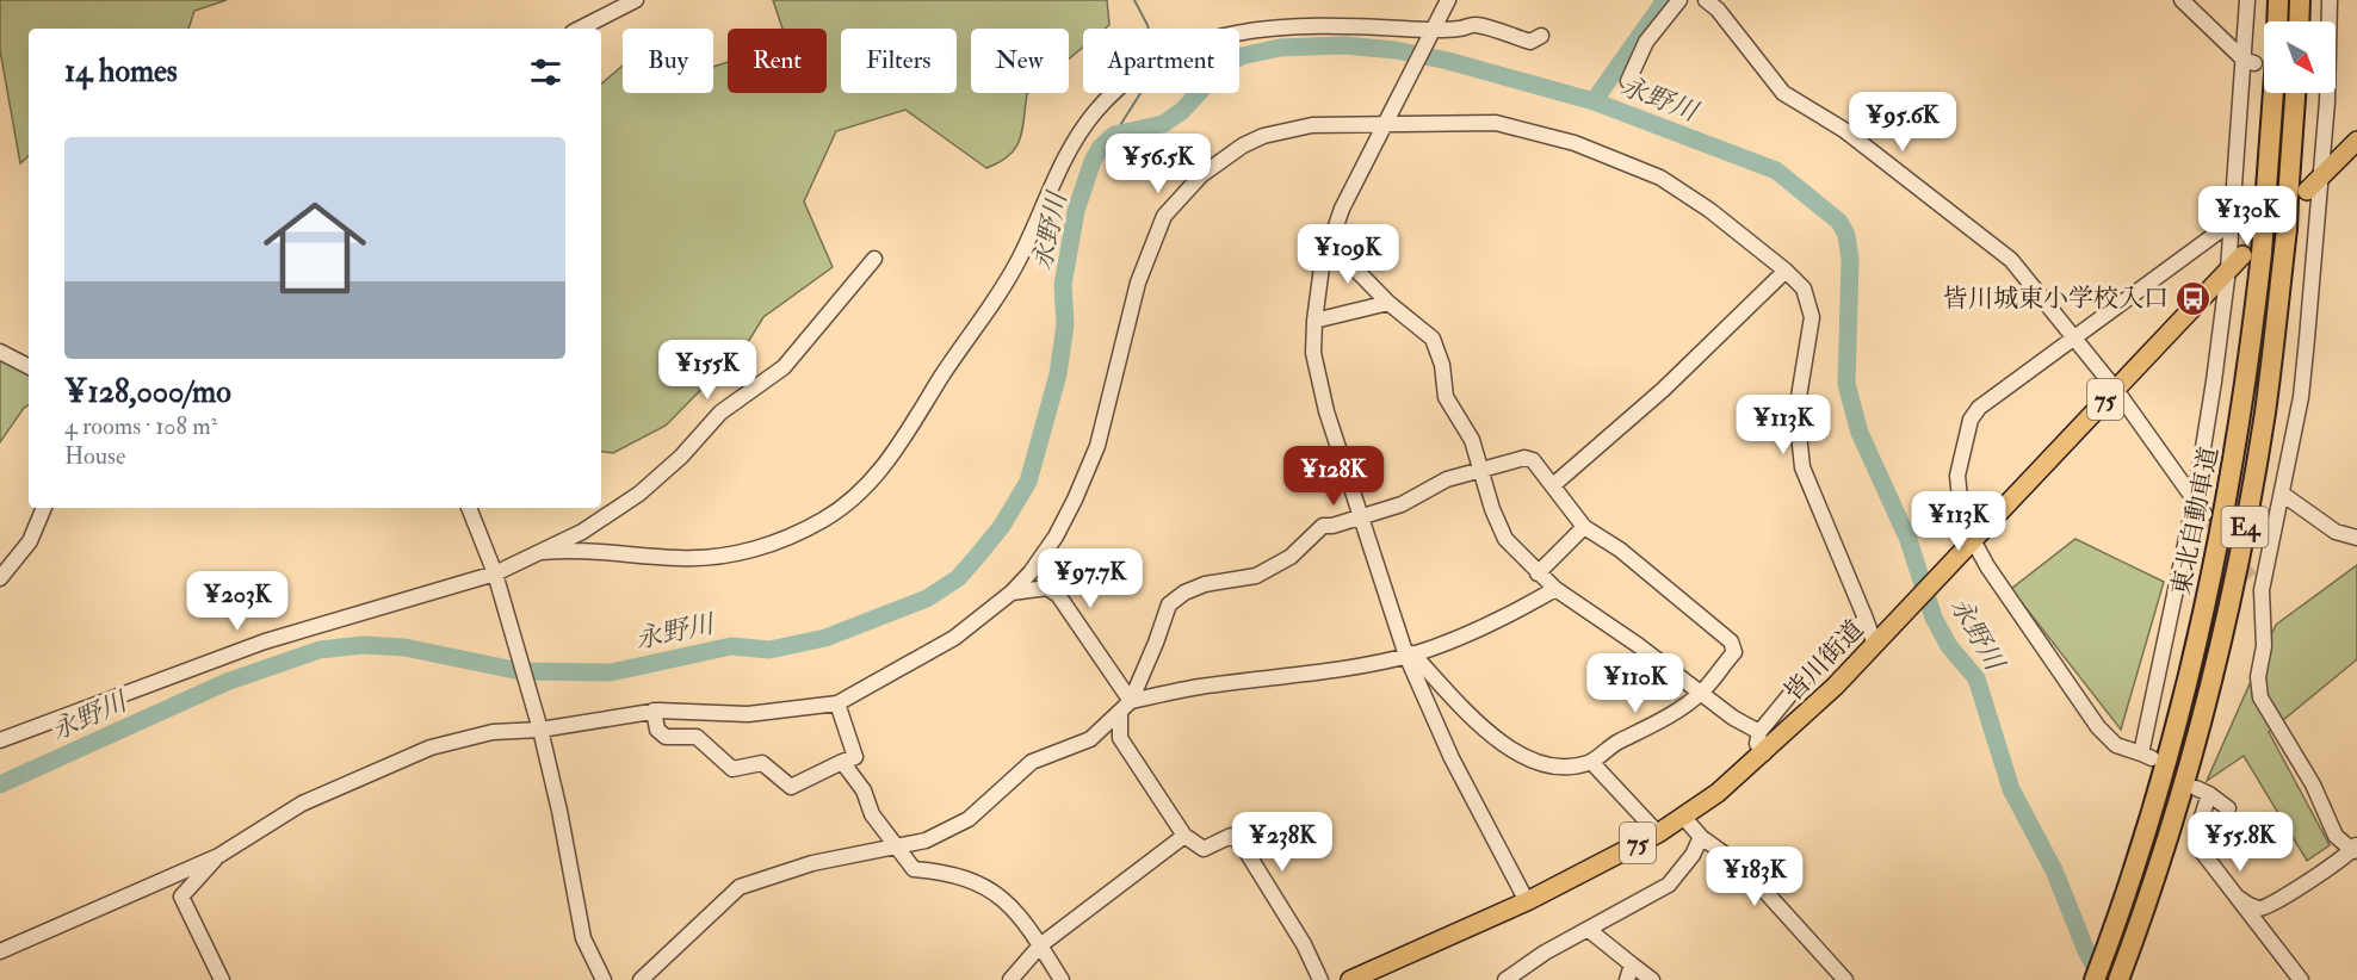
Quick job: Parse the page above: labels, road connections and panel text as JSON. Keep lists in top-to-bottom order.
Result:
{
  "streets": {
    "highway": ["東北自動車道", "E4"],
    "main road": ["75", "皆川街道"]
  },
  "crossings": [
    ["東北自動車道", "皆川街道"]
  ],
  "water": ["永野川"],
  "places": {
    "bus stop": ["皆川城東小学校入口"]
  },
  "north": "bottom right",
  "page": {
    "chip": [
      "Buy",
      "Rent",
      "Filters",
      "New",
      "Apartment"
    ],
    "heading": "14 homes",
    "price": [
      "¥95.6K",
      "¥56.5K",
      "¥130K",
      "¥109K",
      "¥155K",
      "¥113K",
      "¥128K",
      "¥113K",
      "¥97.7K",
      "¥203K",
      "¥110K",
      "¥238K",
      "¥55.8K",
      "¥183K"
    ],
    "list": [
      {
        "name": "¥128,000/mo",
        "note": "4 rooms · 108 m² · House"
      }
    ]
  }
}
